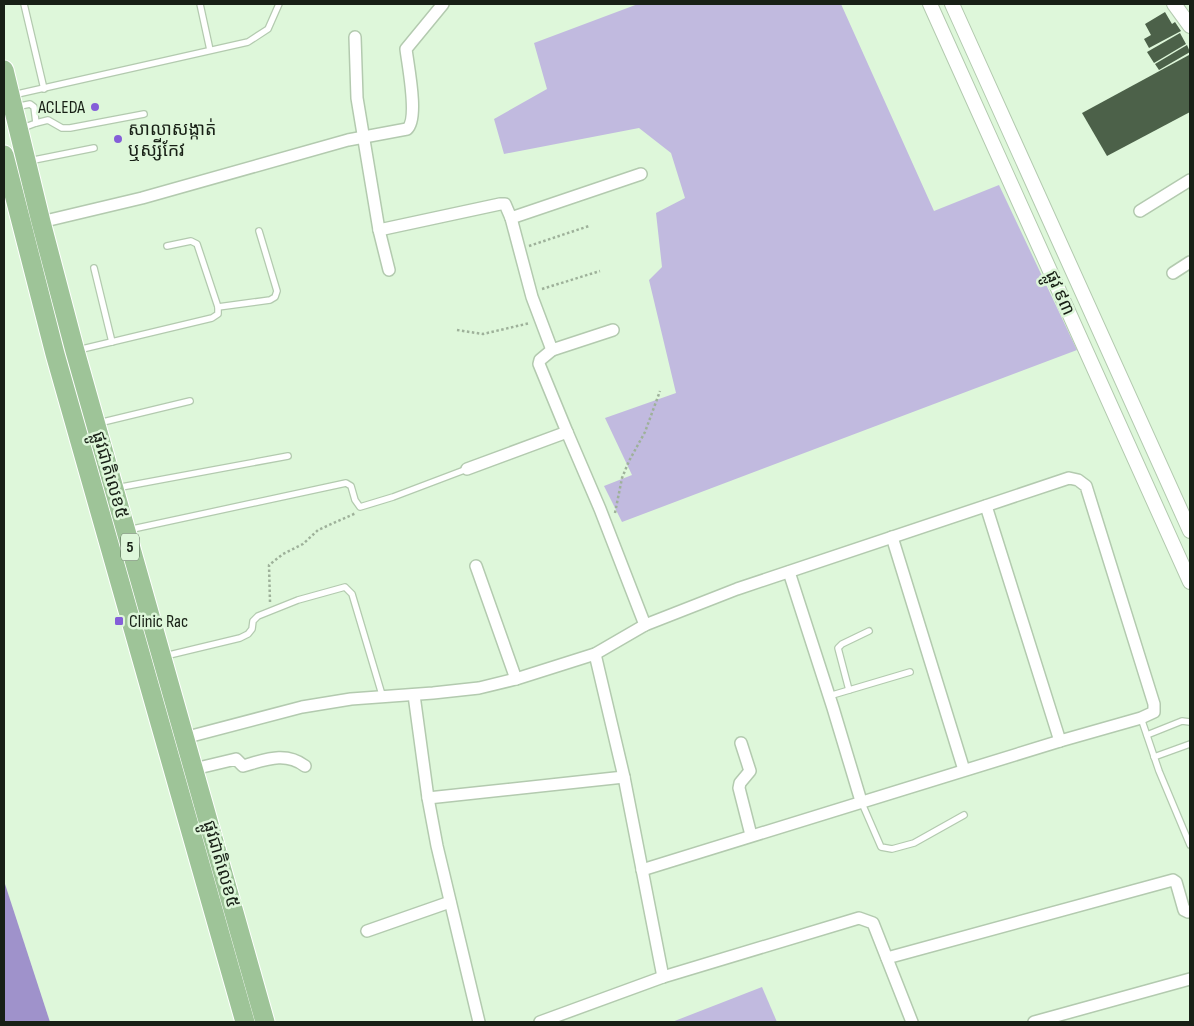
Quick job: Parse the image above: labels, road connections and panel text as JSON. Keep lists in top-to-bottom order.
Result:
{
  "streets": {
    "highway": ["ផ្លូវជាតិលេខ៥", "5"],
    "street": ["ផ្លូវ ៩៣"]
  },
  "places": {
    "other": ["ACLEDA", "សាលាសង្កាត់ ឬស្សីកែវ"],
    "transit": ["Clinic Rac"]
  }
}
